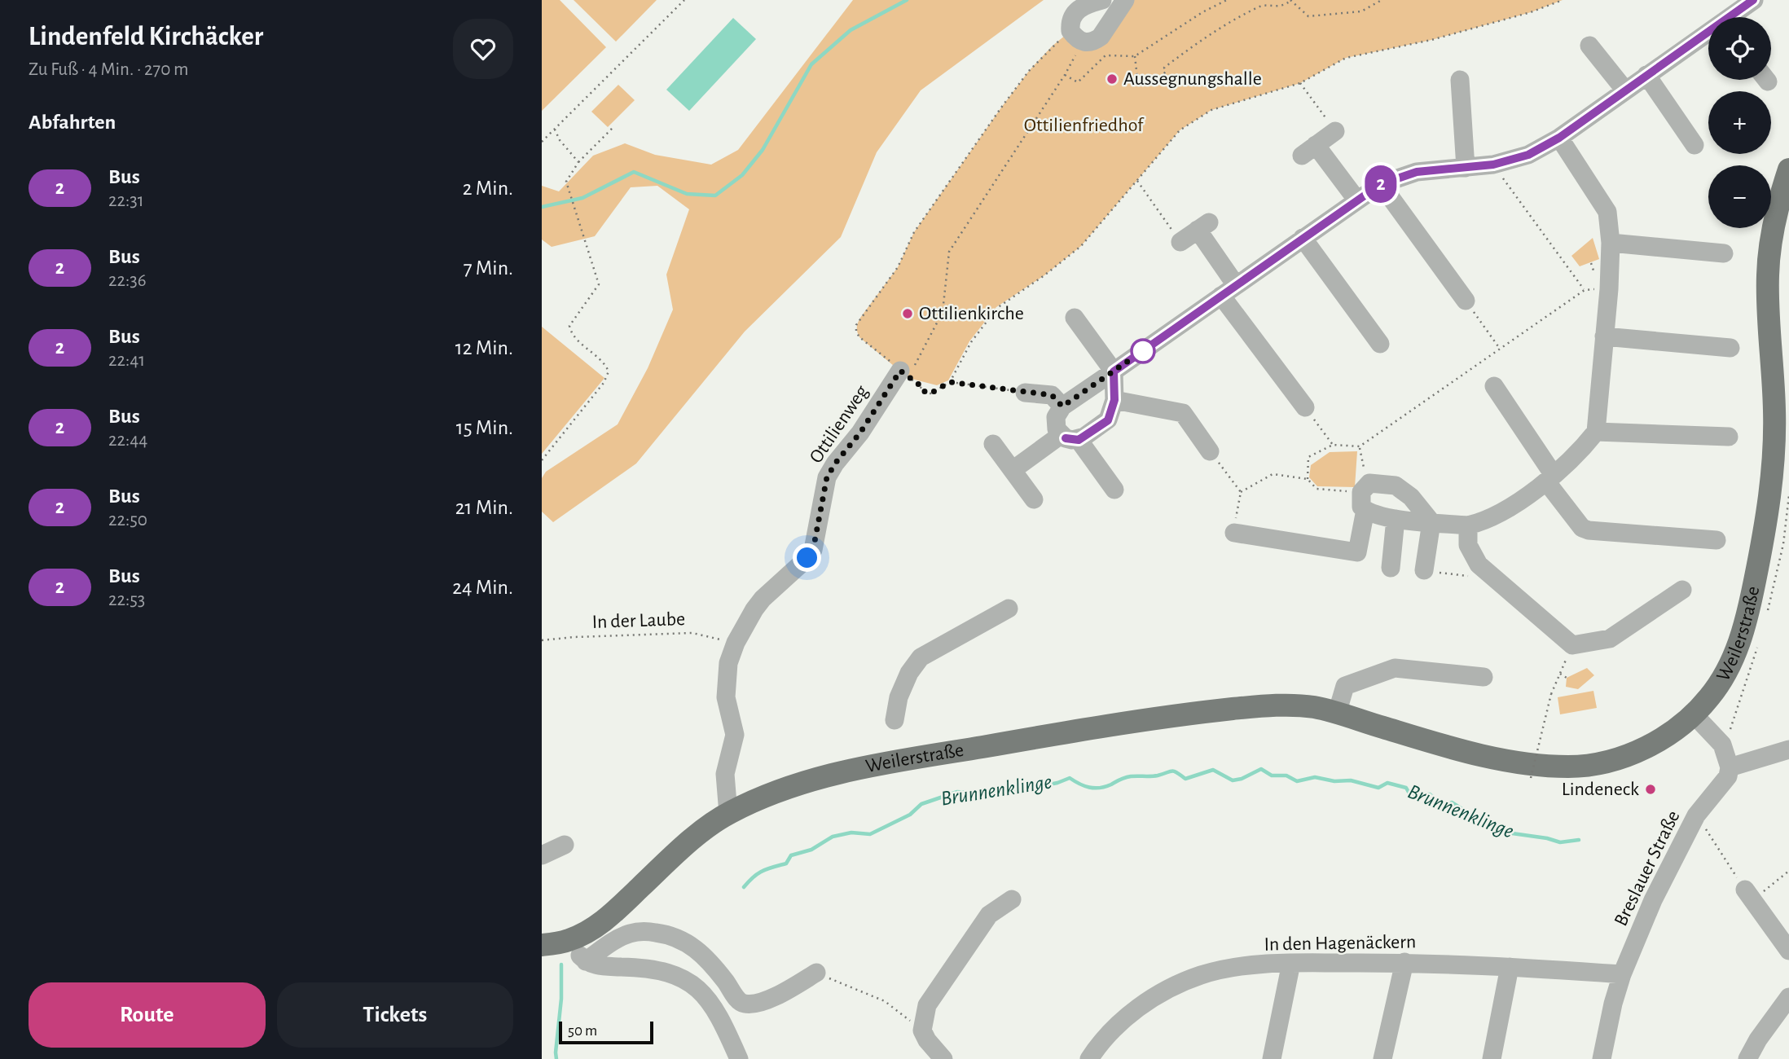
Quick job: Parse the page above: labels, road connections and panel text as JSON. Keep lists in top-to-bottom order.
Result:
{
  "streets": {
    "main road": ["Weilerstraße"],
    "street": ["Ottilienweg", "Breslauer Straße", "In den Hagenäckern"],
    "path": ["In der Laube"]
  },
  "crossings": [
    ["Ottilienweg", "In der Laube"],
    ["Ottilienweg", "Weilerstraße"],
    ["Breslauer Straße", "In den Hagenäckern"]
  ],
  "water": ["Brunnenklinge"],
  "parks": ["Ottilienfriedhof"],
  "places": ["Aussegnungshalle", "Ottilienkirche", "Lindeneck"],
  "lines": ["bus line 2"],
  "scale_bar": "50 m",
  "page": {
    "heading": [
      ["Lindenfeld Kirchäcker", "Zu Fuß · 4 Min. · 270 m"],
      "Abfahrten"
    ],
    "on_map": "2",
    "map_buttons": ["+", "−"],
    "list": [
      {
        "mark": "2",
        "name": "Bus",
        "note": "22:31",
        "value": "2 Min."
      },
      {
        "mark": "2",
        "name": "Bus",
        "note": "22:36",
        "value": "7 Min."
      },
      {
        "mark": "2",
        "name": "Bus",
        "note": "22:41",
        "value": "12 Min."
      },
      {
        "mark": "2",
        "name": "Bus",
        "note": "22:44",
        "value": "15 Min."
      },
      {
        "mark": "2",
        "name": "Bus",
        "note": "22:50",
        "value": "21 Min."
      },
      {
        "mark": "2",
        "name": "Bus",
        "note": "22:53",
        "value": "24 Min."
      }
    ],
    "buttons": ["Route", "Tickets"],
    "scale": "50 m"
  }
}
